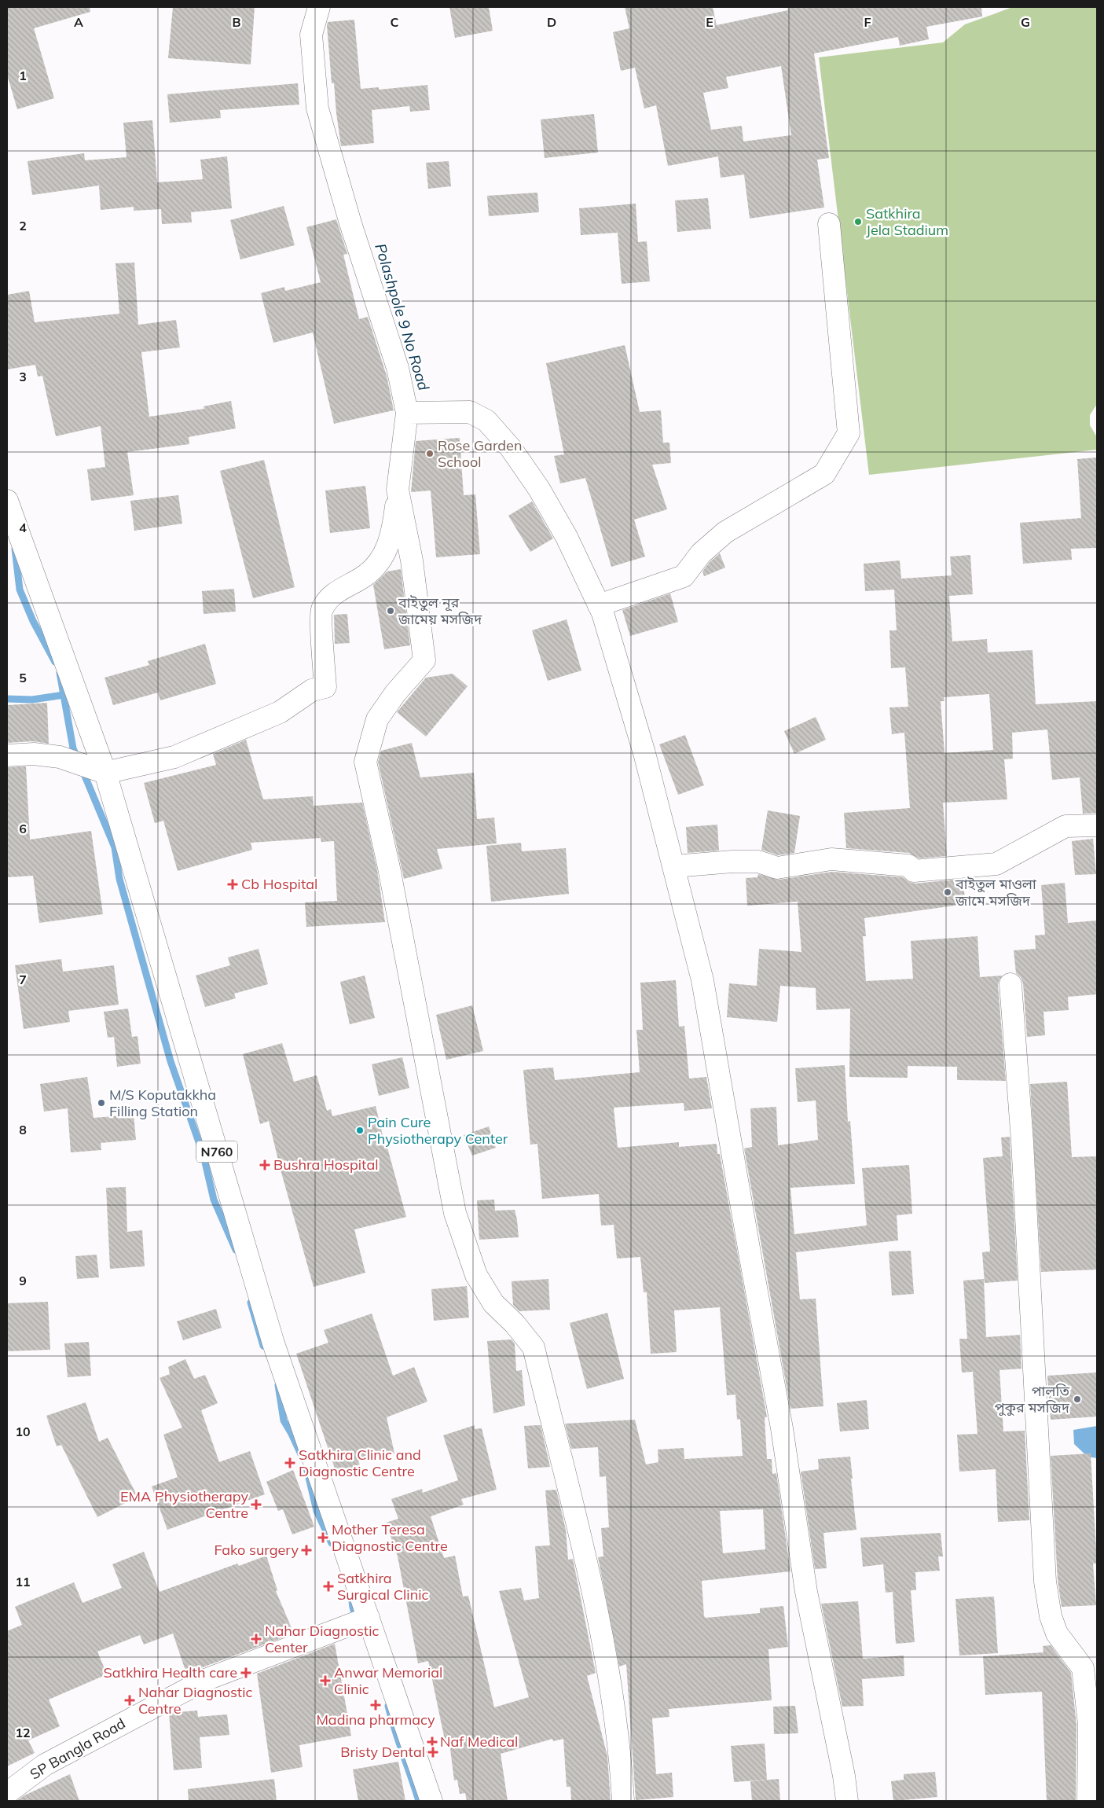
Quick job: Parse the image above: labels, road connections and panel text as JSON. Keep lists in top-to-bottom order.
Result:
{
  "streets": {
    "main road": ["N760", "SP Bangla Road"]
  },
  "crossings": [
    ["N760", "SP Bangla Road"]
  ],
  "water": ["Polashpole 9 No Road"],
  "places": {
    "other": [
      "Satkhira Jela Stadium",
      "Rose Garden School",
      "বাইতুল নূর জামেয় মসজিদ",
      "বাইতুল মাওলা জামে মসজিদ",
      "M/S Koputakkha Filling Station",
      "Pain Cure Physiotherapy Center",
      "পালতি পুকুর মসজিদ"
    ],
    "health": [
      "Cb Hospital",
      "Bushra Hospital",
      "Satkhira Clinic and Diagnostic Centre",
      "EMA Physiotherapy Centre",
      "Mother Teresa Diagnostic Centre",
      "Fako surgery",
      "Satkhira Surgical Clinic",
      "Nahar Diagnostic Center",
      "Satkhira Health care",
      "Anwar Memorial Clinic",
      "Nahar Diagnostic Centre",
      "Madina pharmacy",
      "Naf Medical",
      "Bristy Dental"
    ]
  },
  "grid": {
    "columns": [
      "A",
      "B",
      "C",
      "D",
      "E",
      "F",
      "G"
    ],
    "rows": [
      "1",
      "2",
      "3",
      "4",
      "5",
      "6",
      "7",
      "8",
      "9",
      "10",
      "11",
      "12"
    ]
  }
}
